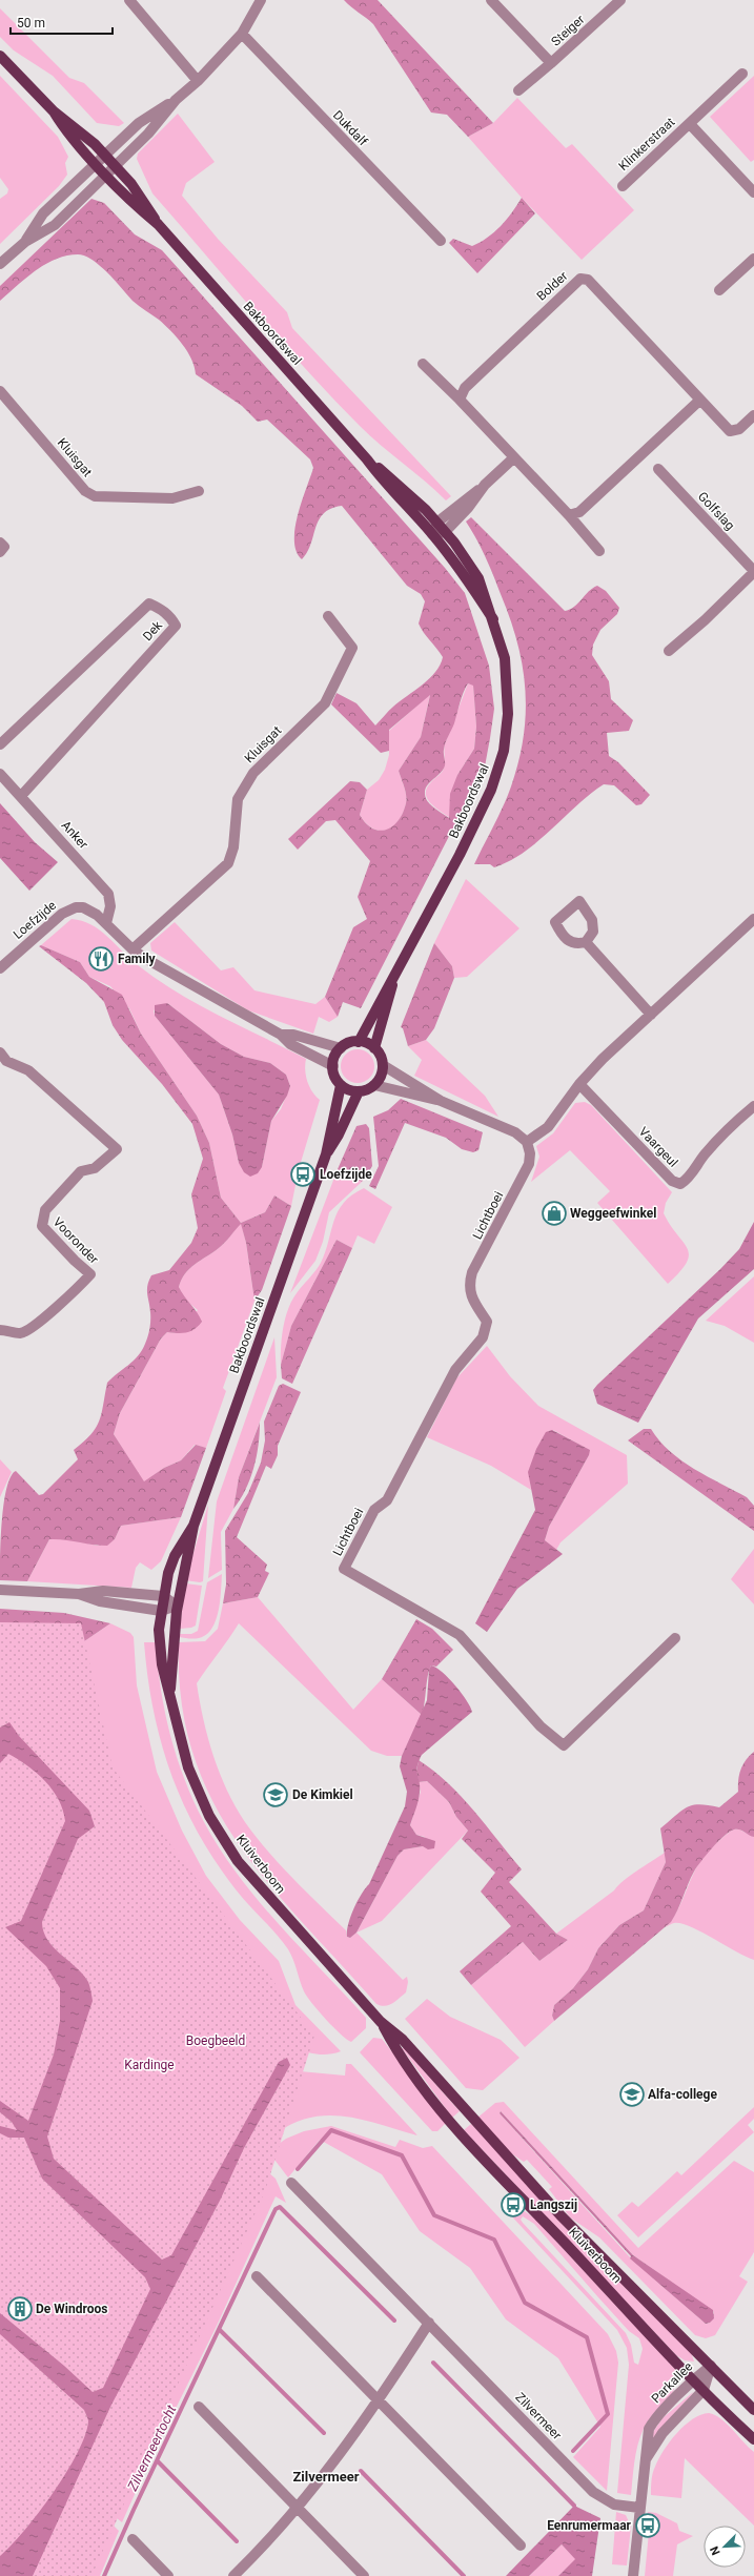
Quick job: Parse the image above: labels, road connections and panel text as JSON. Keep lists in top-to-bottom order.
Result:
{
  "streets": {
    "main road": ["Bakboordswal", "Kluiverboom"],
    "street": [
      "Steiger",
      "Dukdalf",
      "Klinkerstraat",
      "Bolder",
      "Kluisgat",
      "Golfslag",
      "Dek",
      "Anker",
      "Loefzijde",
      "Vaargeul",
      "Lichtboei",
      "Vooronder",
      "Parkallee",
      "Zilvermeer"
    ]
  },
  "crossings": [
    ["Bakboordswal", "Loefzijde"],
    ["Bakboordswal", "Kluiverboom"],
    ["Kluisgat", "Loefzijde"],
    ["Dek", "Anker"],
    ["Anker", "Loefzijde"],
    ["Kluiverboom", "Parkallee"],
    ["Parkallee", "Zilvermeer"]
  ],
  "districts": ["Zilvermeer"],
  "water": ["Zilvermeertocht"],
  "parks": ["Boegbeeld", "Kardinge"],
  "places": {
    "restaurant": ["Family"],
    "bus stop": ["Loefzijde", "Langszij", "Eenrumermaar"],
    "shop": ["Weggeefwinkel"],
    "school or university": ["De Kimkiel", "Alfa-college"],
    "building": ["De Windroos"]
  },
  "scale_bar": "50 m",
  "north": "bottom left"
}
